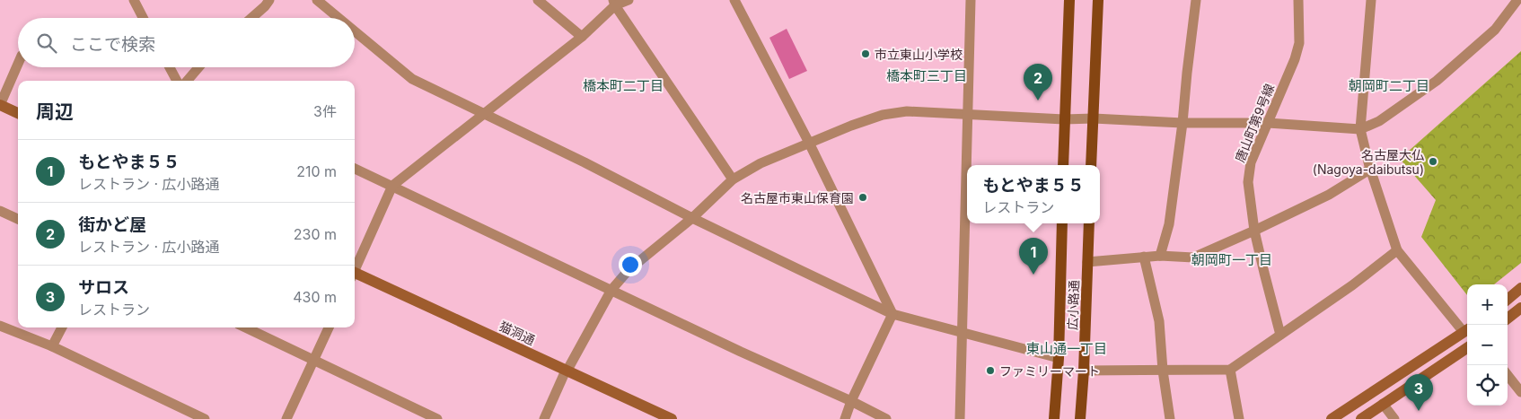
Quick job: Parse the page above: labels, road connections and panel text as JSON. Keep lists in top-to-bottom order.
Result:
{
  "streets": {
    "main road": ["広小路通"],
    "street": ["唐山町第9号線", "猫洞通"]
  },
  "districts": [
    "橋本町三丁目",
    "橋本町二丁目",
    "朝岡町二丁目",
    "朝岡町一丁目",
    "東山通一丁目"
  ],
  "places": [
    "市立東山小学校",
    "名古屋大仏 (Nagoya-daibutsu)",
    "名古屋市東山保育園",
    "ファミリーマート"
  ],
  "page": {
    "search": "ここで検索",
    "pins": ["2", "1", "3"],
    "heading": ["周辺", "3件"],
    "list": [
      {
        "mark": "1",
        "name": "もとやま５５",
        "note": "レストラン · 広小路通",
        "value": "210 m"
      },
      {
        "mark": "2",
        "name": "街かど屋",
        "note": "レストラン · 広小路通",
        "value": "230 m"
      },
      {
        "mark": "3",
        "name": "サロス",
        "note": "レストラン",
        "value": "430 m"
      }
    ],
    "popup": ["もとやま５５", "レストラン"],
    "map_buttons": ["+", "−"]
  }
}
